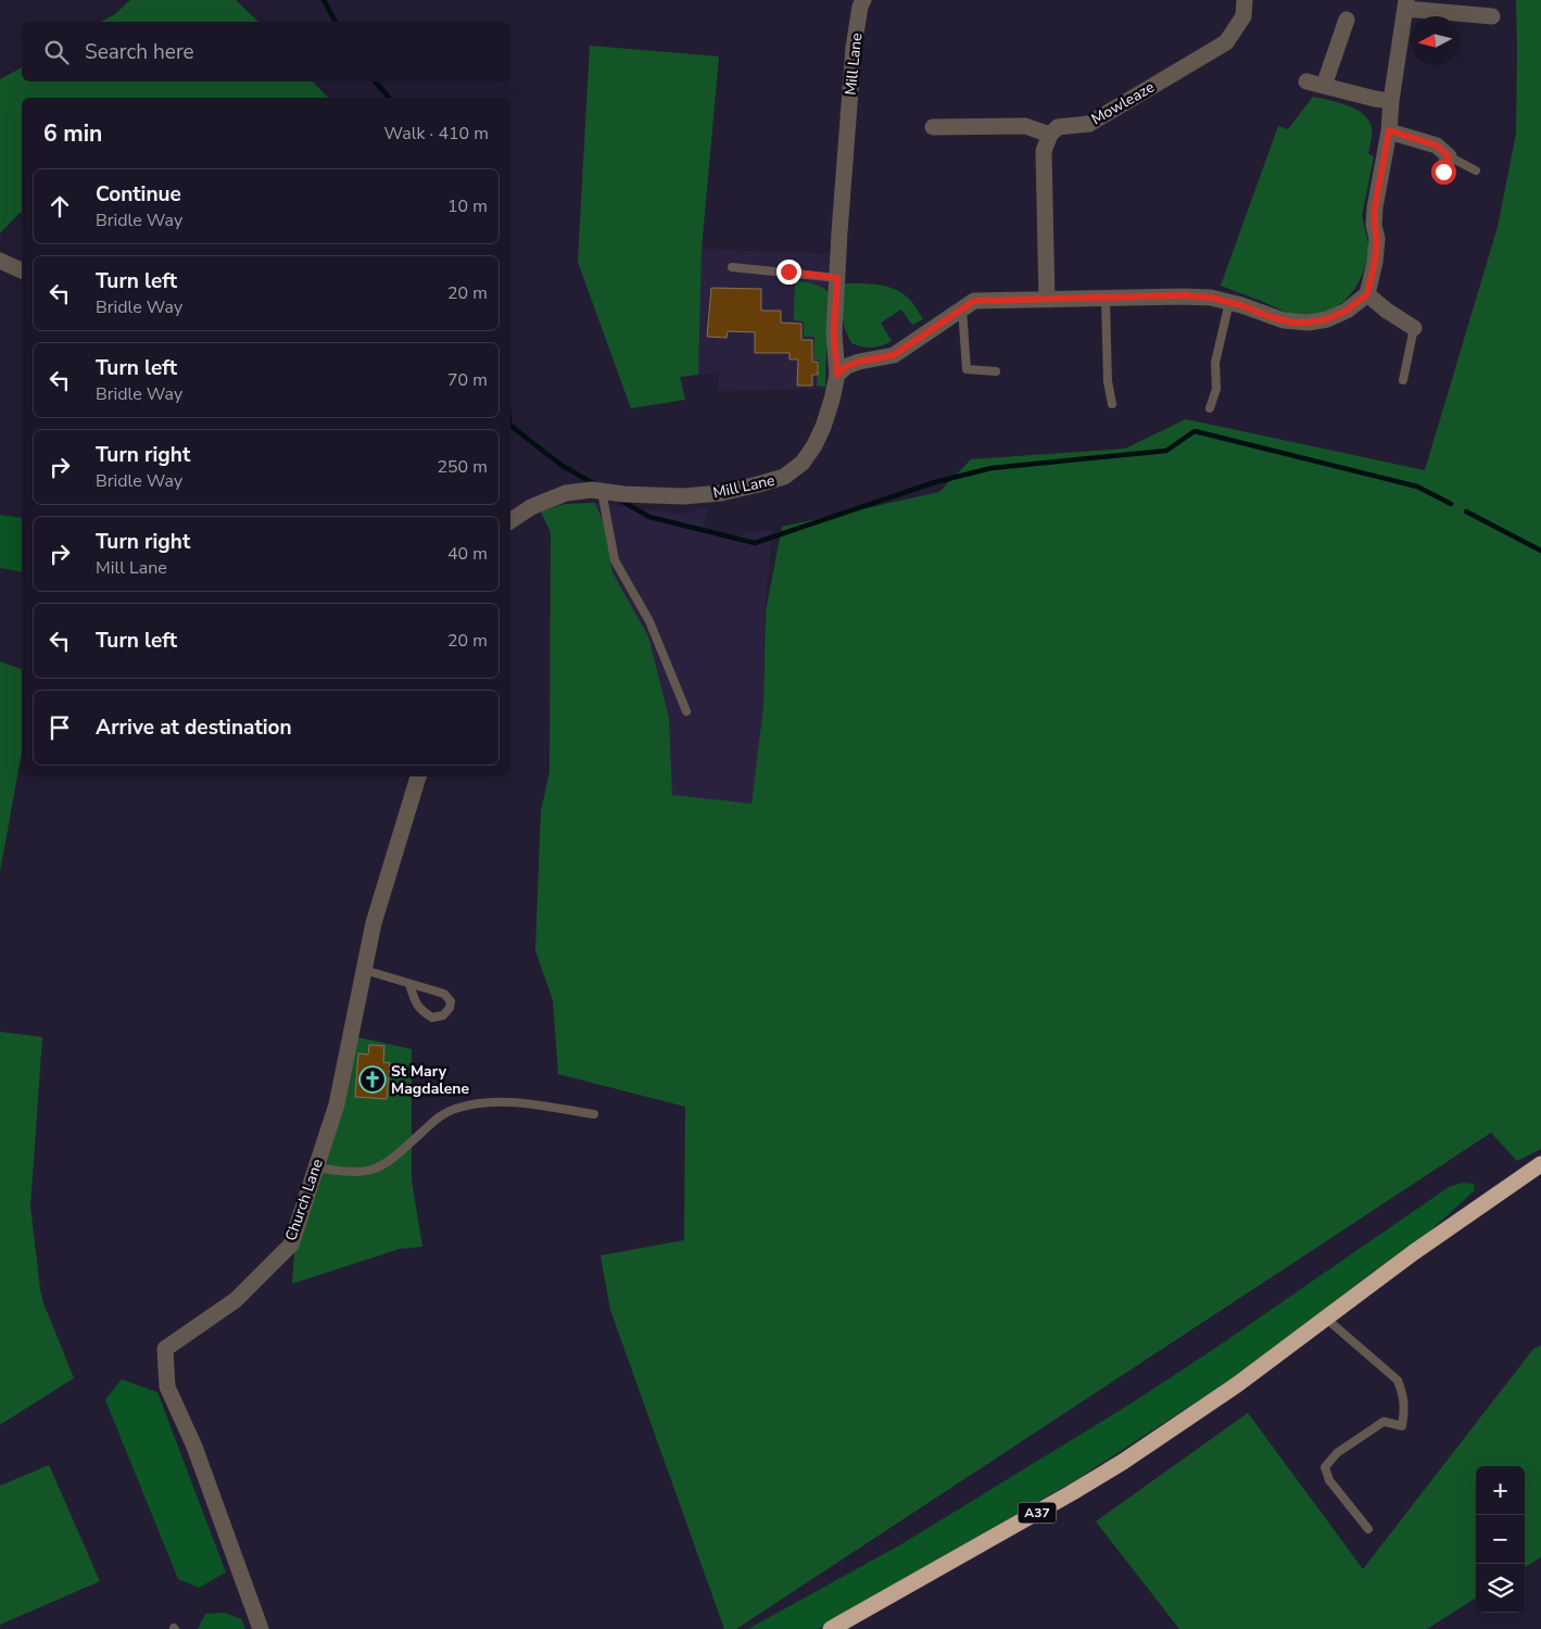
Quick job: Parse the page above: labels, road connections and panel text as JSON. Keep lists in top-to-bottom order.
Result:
{
  "streets": {
    "highway": ["A37"],
    "street": ["Mill Lane", "Mowleaze", "Church Lane"]
  },
  "places": {
    "church": ["St Mary Magdalene"]
  },
  "north": "left",
  "page": {
    "search": "Search here",
    "heading": ["6 min", "Walk · 410 m"],
    "list": [
      ["Continue", "Bridle Way", "10 m"],
      ["Turn left", "Bridle Way", "20 m"],
      ["Turn left", "Bridle Way", "70 m"],
      ["Turn right", "Bridle Way", "250 m"],
      ["Turn right", "Mill Lane", "40 m"],
      ["Turn left", "20 m"],
      "Arrive at destination"
    ],
    "map_buttons": ["+", "−"]
  }
}
